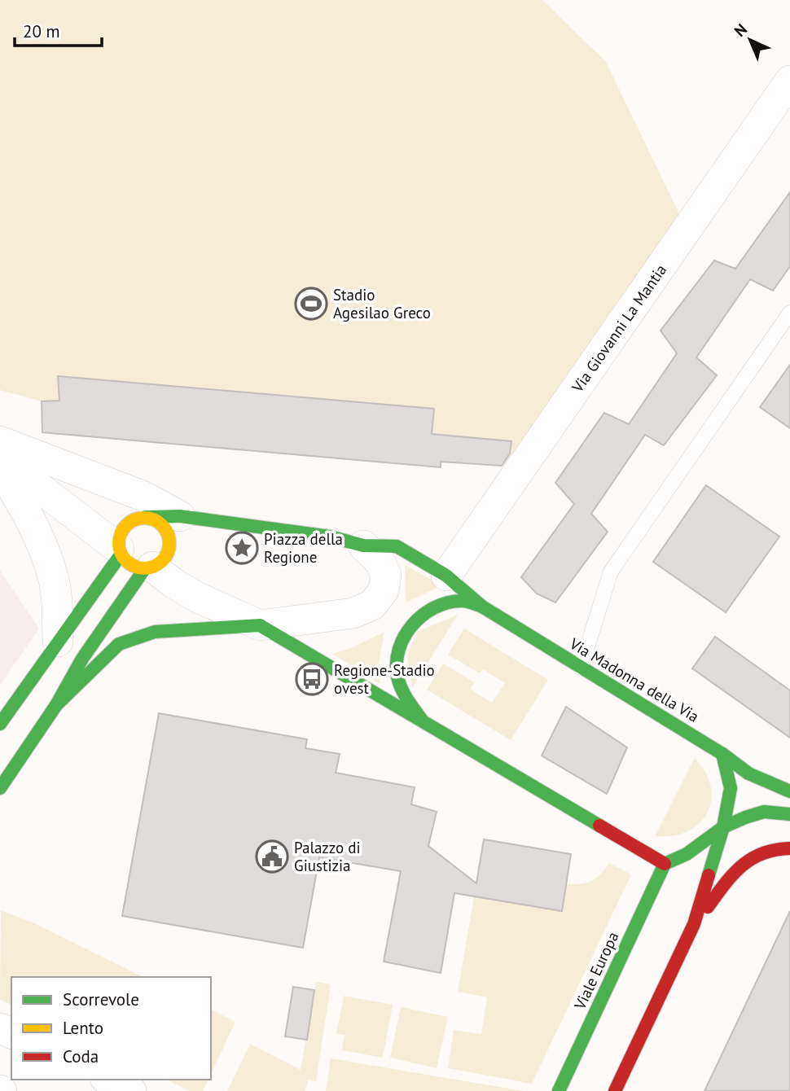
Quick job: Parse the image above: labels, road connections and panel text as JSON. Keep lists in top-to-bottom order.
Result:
{
  "streets": {
    "street": ["Via Giovanni La Mantia", "Via Madonna della Via", "Viale Europa"]
  },
  "crossings": [
    ["Via Giovanni La Mantia", "Via Madonna della Via"]
  ],
  "places": {
    "sports": ["Stadio Agesilao Greco"],
    "place": ["Piazza della Regione"],
    "bus stop": ["Regione-Stadio ovest"],
    "public building": ["Palazzo di Giustizia"]
  },
  "legend": ["Scorrevole", "Lento", "Coda"],
  "scale_bar": "20 m",
  "north": "top left"
}
